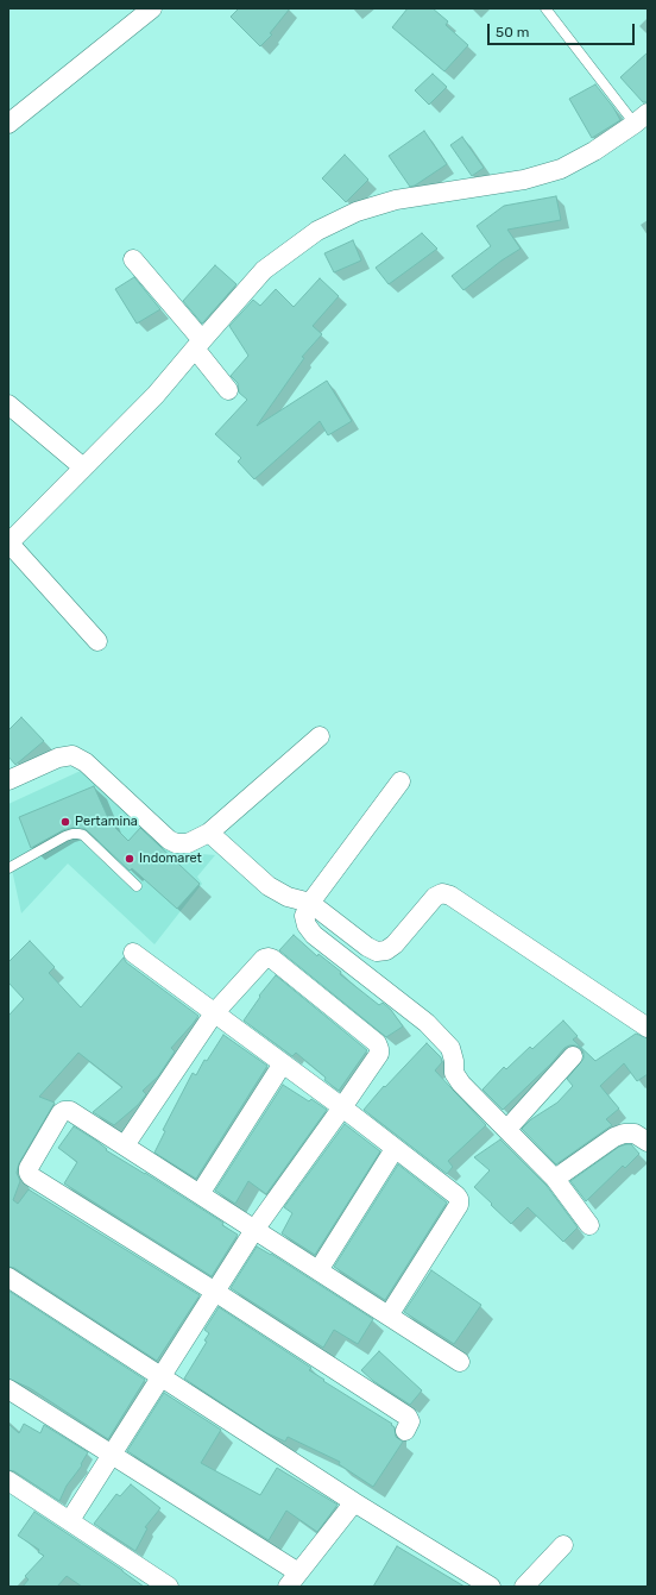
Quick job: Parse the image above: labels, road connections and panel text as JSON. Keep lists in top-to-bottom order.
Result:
{
  "places": ["Pertamina", "Indomaret"],
  "scale_bar": "50 m"
}
